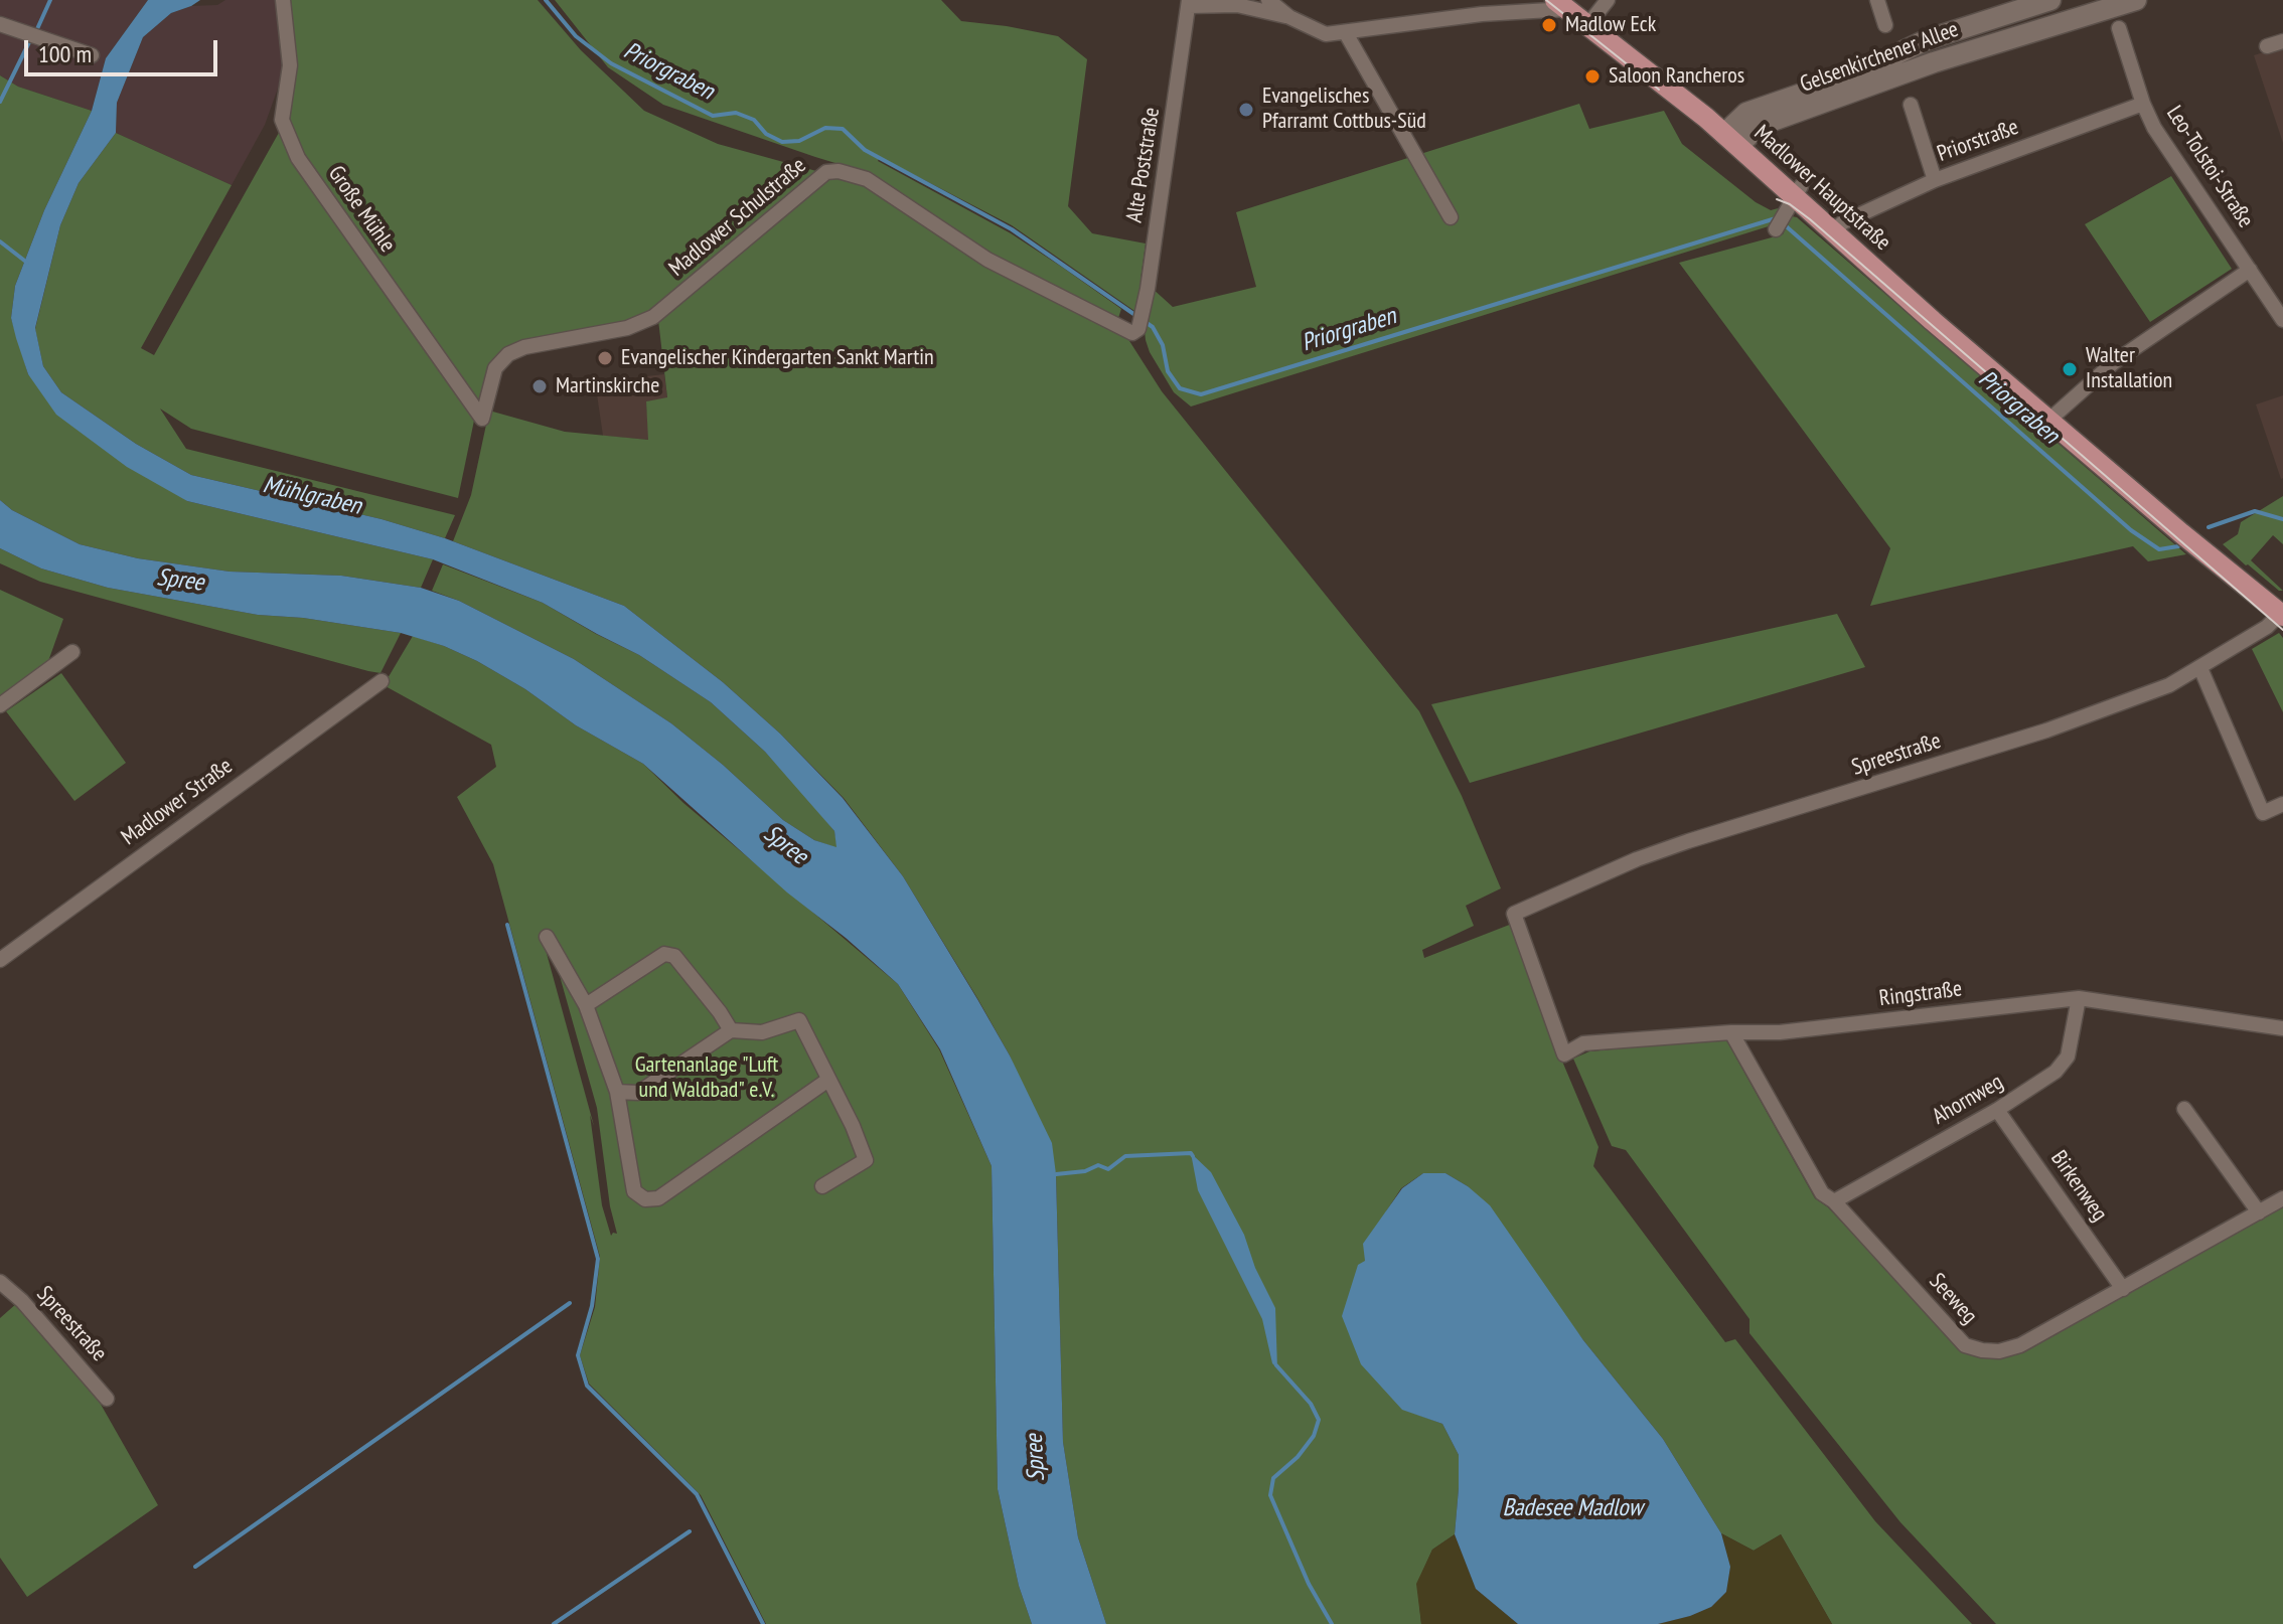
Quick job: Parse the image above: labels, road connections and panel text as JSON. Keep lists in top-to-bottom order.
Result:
{
  "streets": {
    "main road": ["Gelsenkirchener Allee", "Madlower Hauptstraße"],
    "street": [
      "Priorstraße",
      "Alte Poststraße",
      "Leo-Tolstoi-Straße",
      "Große Mühle",
      "Madlower Schulstraße",
      "Spreestraße",
      "Madlower Straße",
      "Ringstraße",
      "Ahornweg",
      "Birkenweg",
      "Seeweg"
    ]
  },
  "crossings": [
    ["Gelsenkirchener Allee", "Madlower Hauptstraße"],
    ["Priorstraße", "Leo-Tolstoi-Straße"],
    ["Priorstraße", "Madlower Hauptstraße"],
    ["Alte Poststraße", "Madlower Schulstraße"],
    ["Madlower Hauptstraße", "Spreestraße"],
    ["Große Mühle", "Madlower Schulstraße"],
    ["Spreestraße", "Ringstraße"],
    ["Ringstraße", "Ahornweg"],
    ["Ringstraße", "Seeweg"],
    ["Ahornweg", "Birkenweg"],
    ["Ahornweg", "Seeweg"],
    ["Birkenweg", "Seeweg"]
  ],
  "water": [
    "Priorgraben",
    "Mühlgraben",
    "Spree",
    "Badesee Madlow"
  ],
  "parks": ["Gartenanlage \"Luft und Waldbad\" e.V."],
  "places": [
    "Madlow Eck",
    "Saloon Rancheros",
    "Evangelisches Pfarramt Cottbus-Süd",
    "Evangelischer Kindergarten Sankt Martin",
    "Walter Installation",
    "Martinskirche"
  ],
  "scale_bar": "100 m"
}
